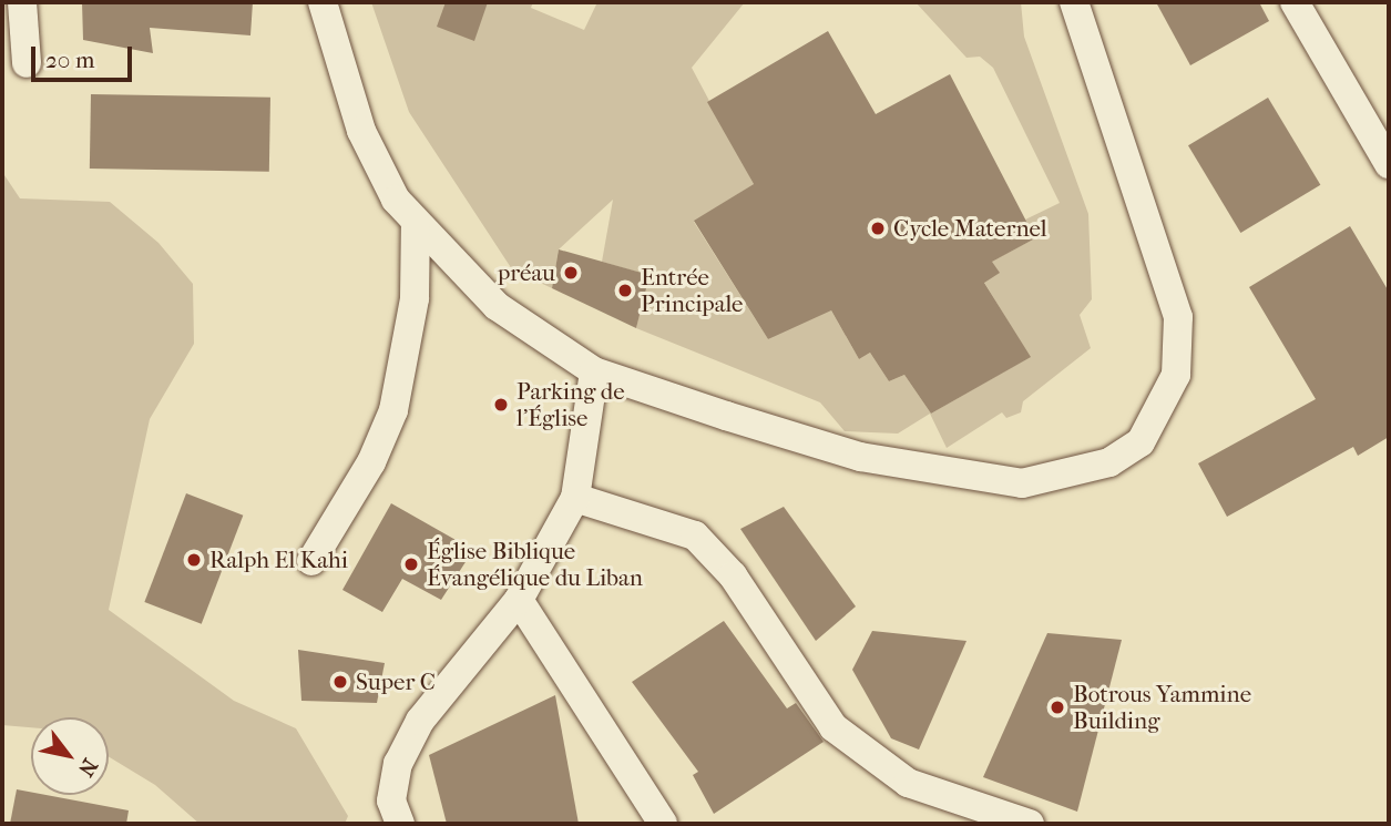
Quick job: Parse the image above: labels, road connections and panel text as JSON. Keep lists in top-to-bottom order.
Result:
{
  "places": [
    "Cycle Maternel",
    "préau",
    "Entrée Principale",
    "Parking de l'Église",
    "Ralph El Kahi",
    "Église Biblique Évangélique du Liban",
    "Super C",
    "Botrous Yammine Building"
  ],
  "scale_bar": "20 m",
  "north": "bottom right"
}
